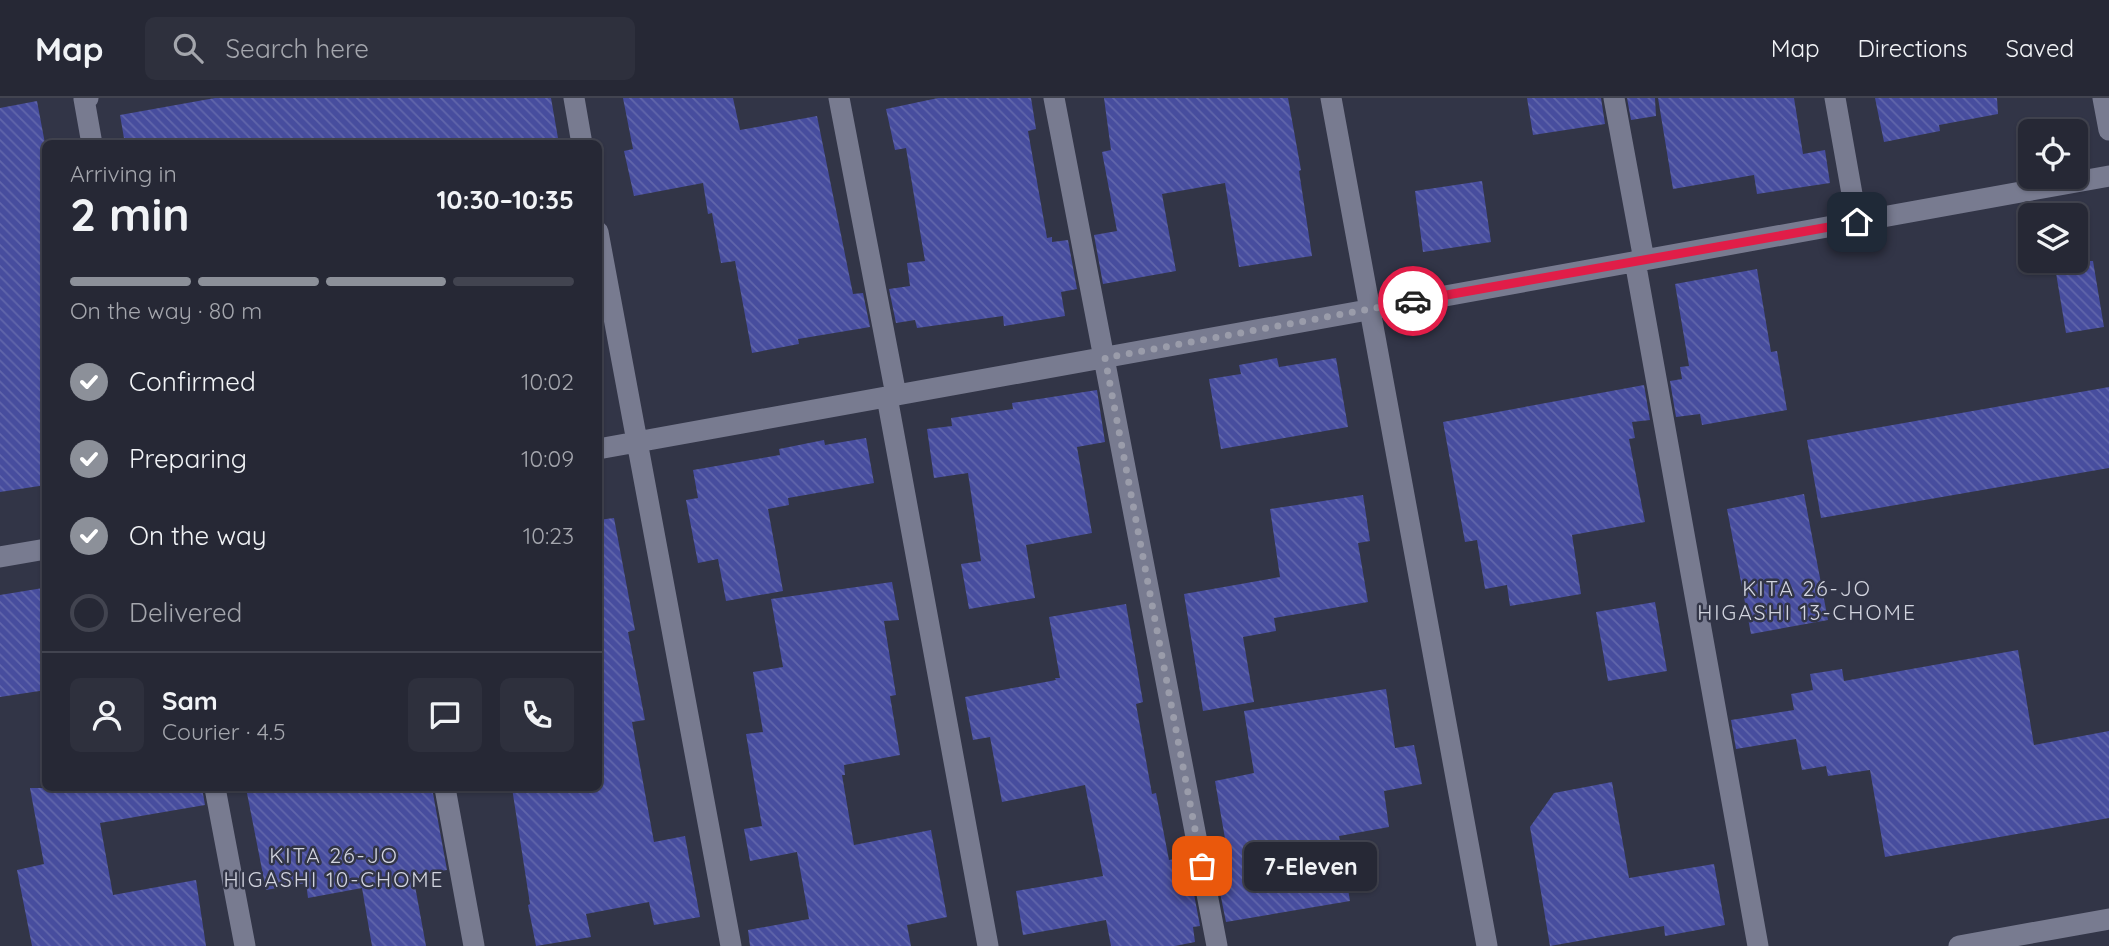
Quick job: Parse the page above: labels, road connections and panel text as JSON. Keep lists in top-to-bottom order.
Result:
{
  "districts": ["KITA 26-JO HIGASHI 13-CHOME", "KITA 26-JO HIGASHI 10-CHOME"],
  "places": ["7-Eleven"],
  "page": {
    "header": "Map",
    "search": "Search here",
    "nav": ["Map", "Directions", "Saved"],
    "heading": ["2 min", "Arriving in", "10:30–10:35"],
    "panel": ["Sam", "Courier · 4.5"],
    "bar": "On the way · 80 m",
    "list": [
      ["Confirmed", "10:02"],
      ["Preparing", "10:09"],
      ["On the way", "10:23"],
      "Delivered"
    ],
    "bubble": "7-Eleven"
  }
}
